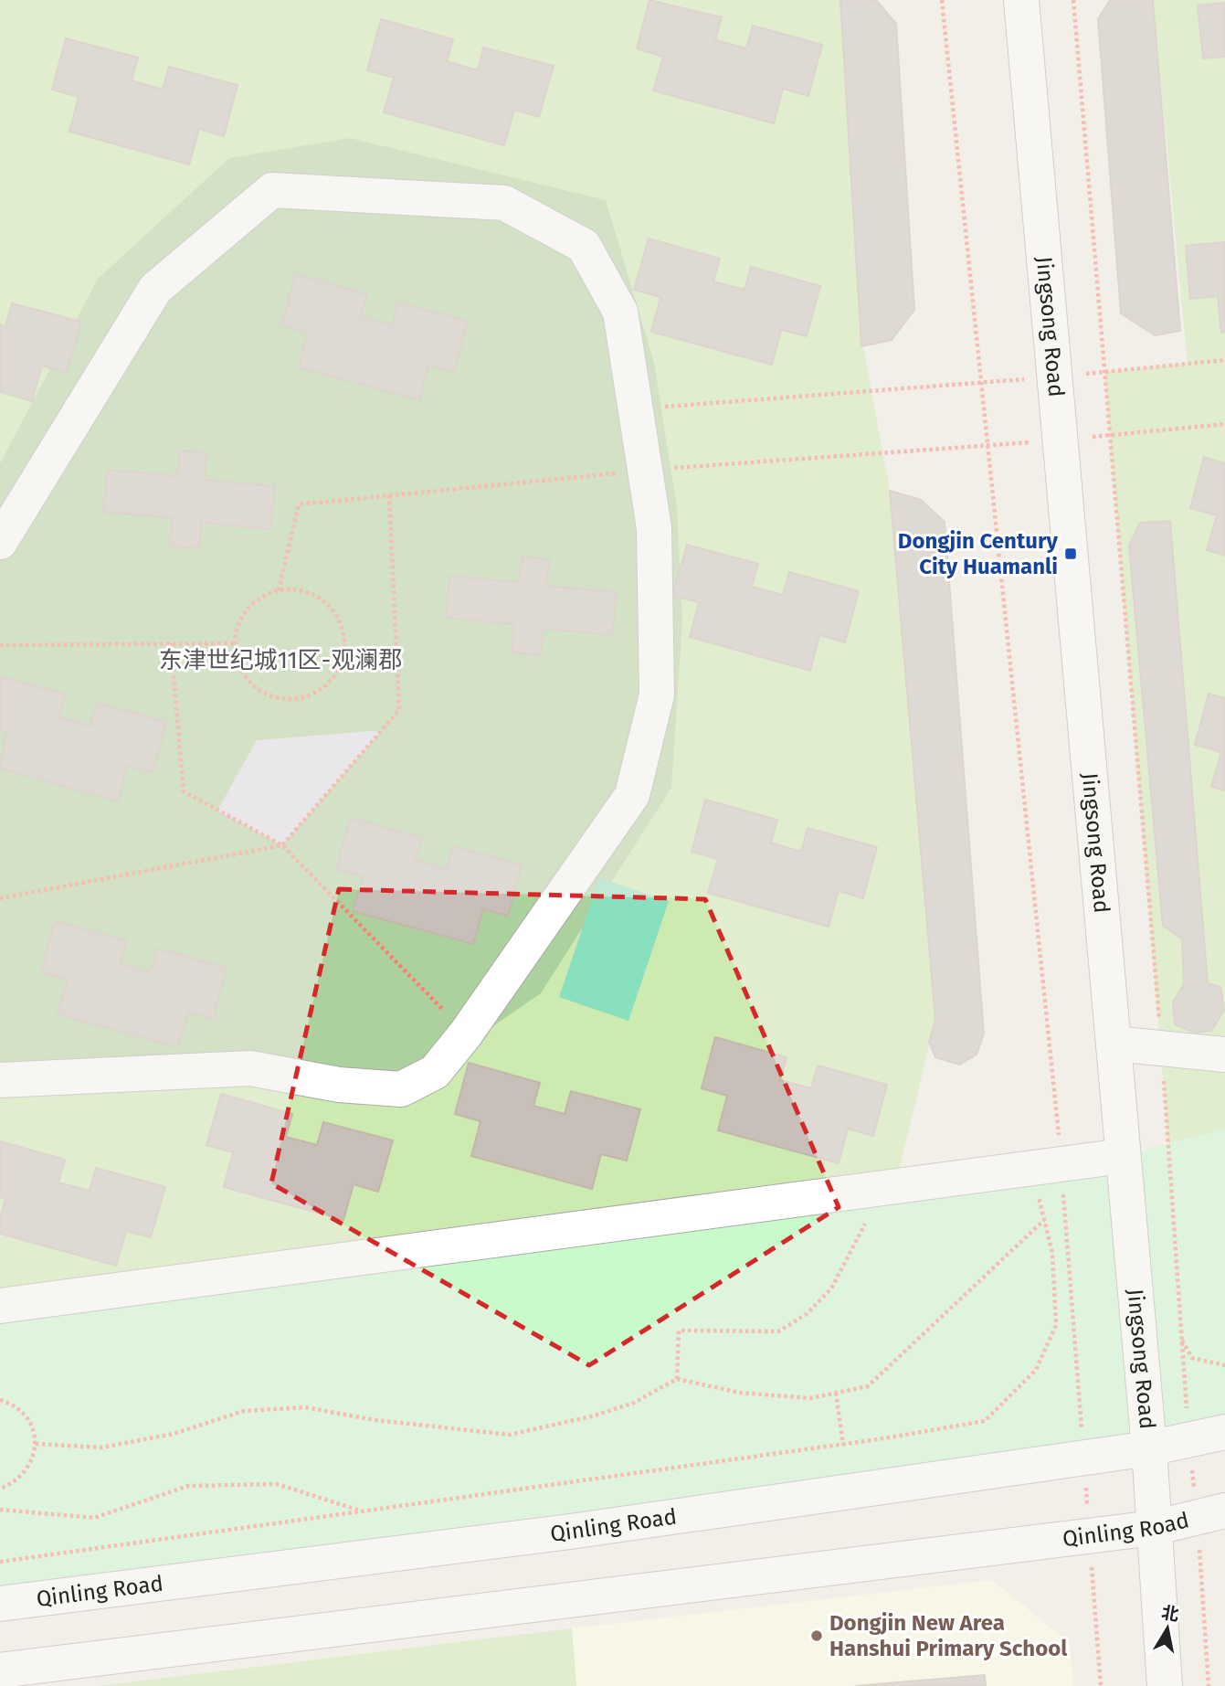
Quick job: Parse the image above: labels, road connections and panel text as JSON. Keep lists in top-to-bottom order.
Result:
{
  "streets": {
    "street": ["Jingsong Road", "Qinling Road"]
  },
  "crossings": [
    ["Jingsong Road", "Qinling Road"]
  ],
  "districts": ["东津世纪城11区-观澜郡"],
  "places": {
    "transit": ["Dongjin Century City Huamanli"],
    "other": ["Dongjin New Area Hanshui Primary School"]
  },
  "north": "top"
}
